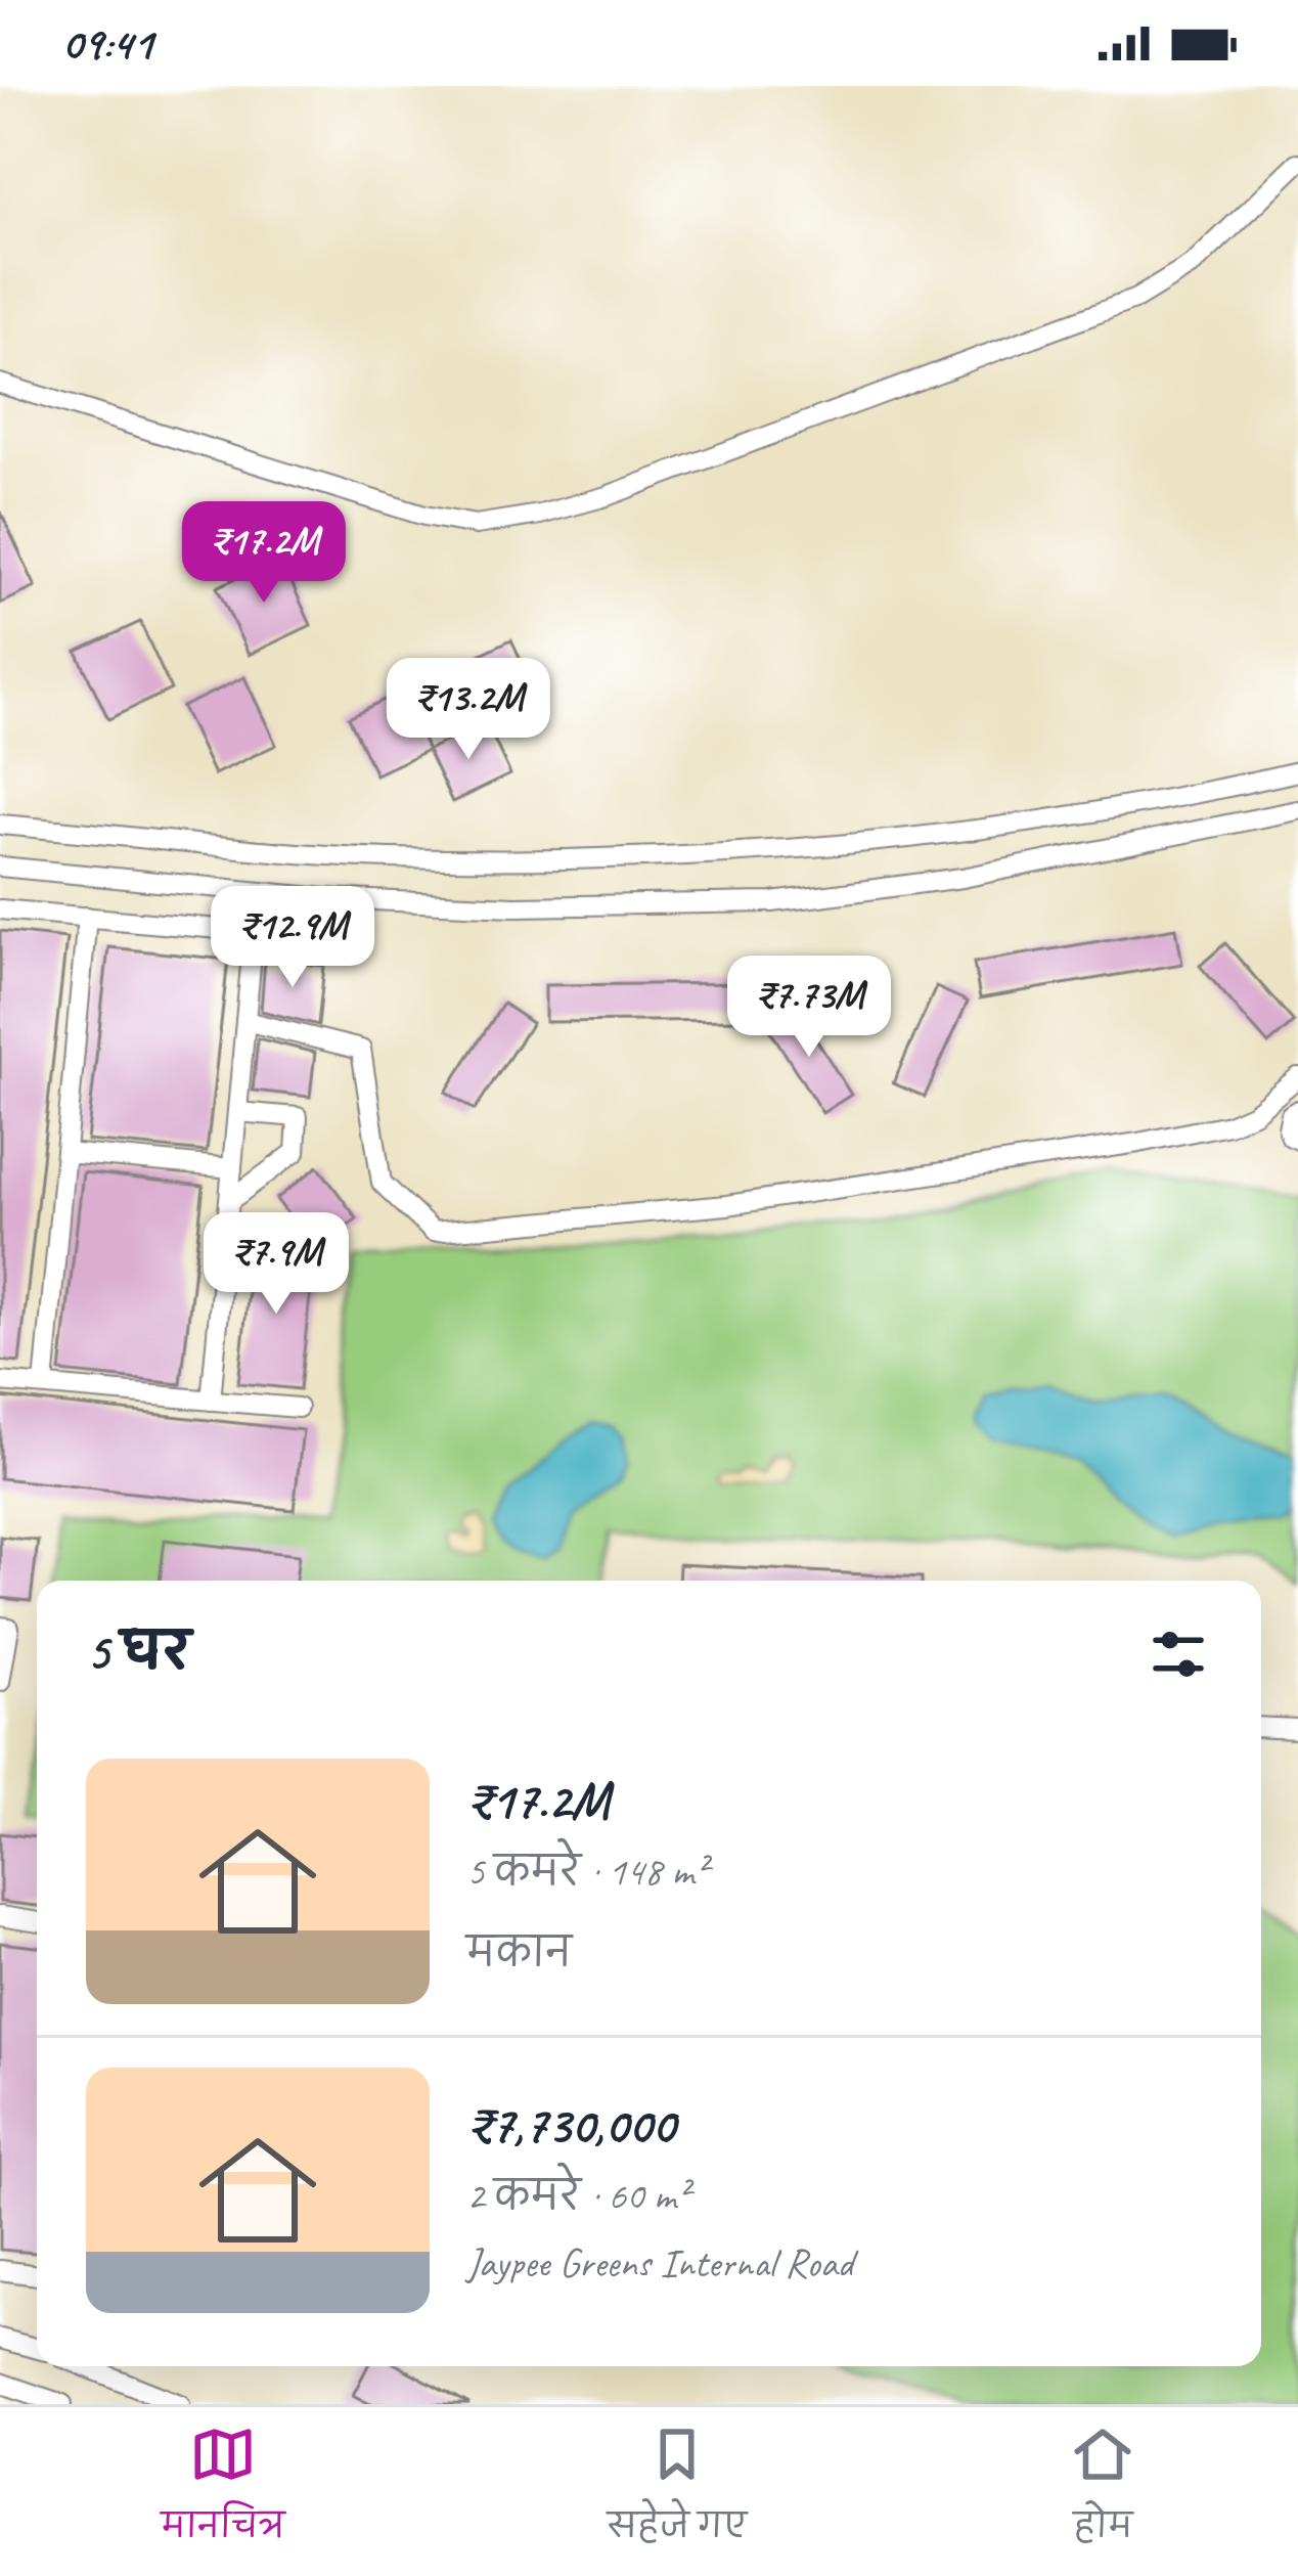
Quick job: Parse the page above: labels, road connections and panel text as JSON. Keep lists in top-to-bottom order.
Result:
{
  "page": {
    "status": "09:41",
    "price": [
      "₹17.2M",
      "₹13.2M",
      "₹12.9M",
      "₹7.73M",
      "₹7.9M"
    ],
    "heading": "5 घर",
    "list": [
      {
        "name": "₹17.2M",
        "note": "5 कमरे · 148 m² · मकान"
      },
      {
        "name": "₹7,730,000",
        "note": "2 कमरे · 60 m² · Jaypee Greens Internal Road"
      }
    ],
    "tabs": ["मानचित्र", "सहेजे गए", "होम"]
  }
}
